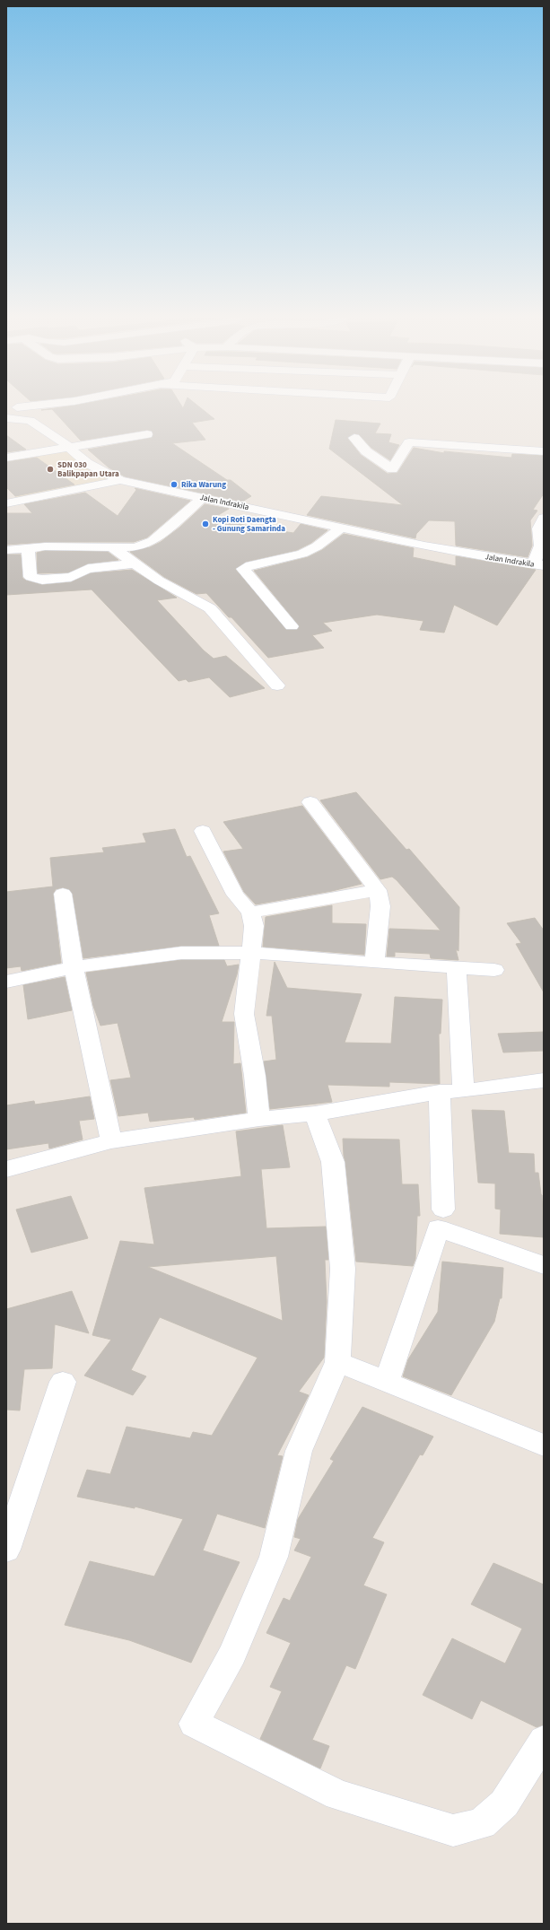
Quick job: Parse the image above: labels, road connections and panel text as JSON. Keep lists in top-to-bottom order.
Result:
{
  "streets": {
    "street": ["Jalan Indrakila"]
  },
  "places": ["SDN 030 Balikpapan Utara", "Rika Warung", "Kopi Roti Daengta - Gunung Samarinda"]
}
